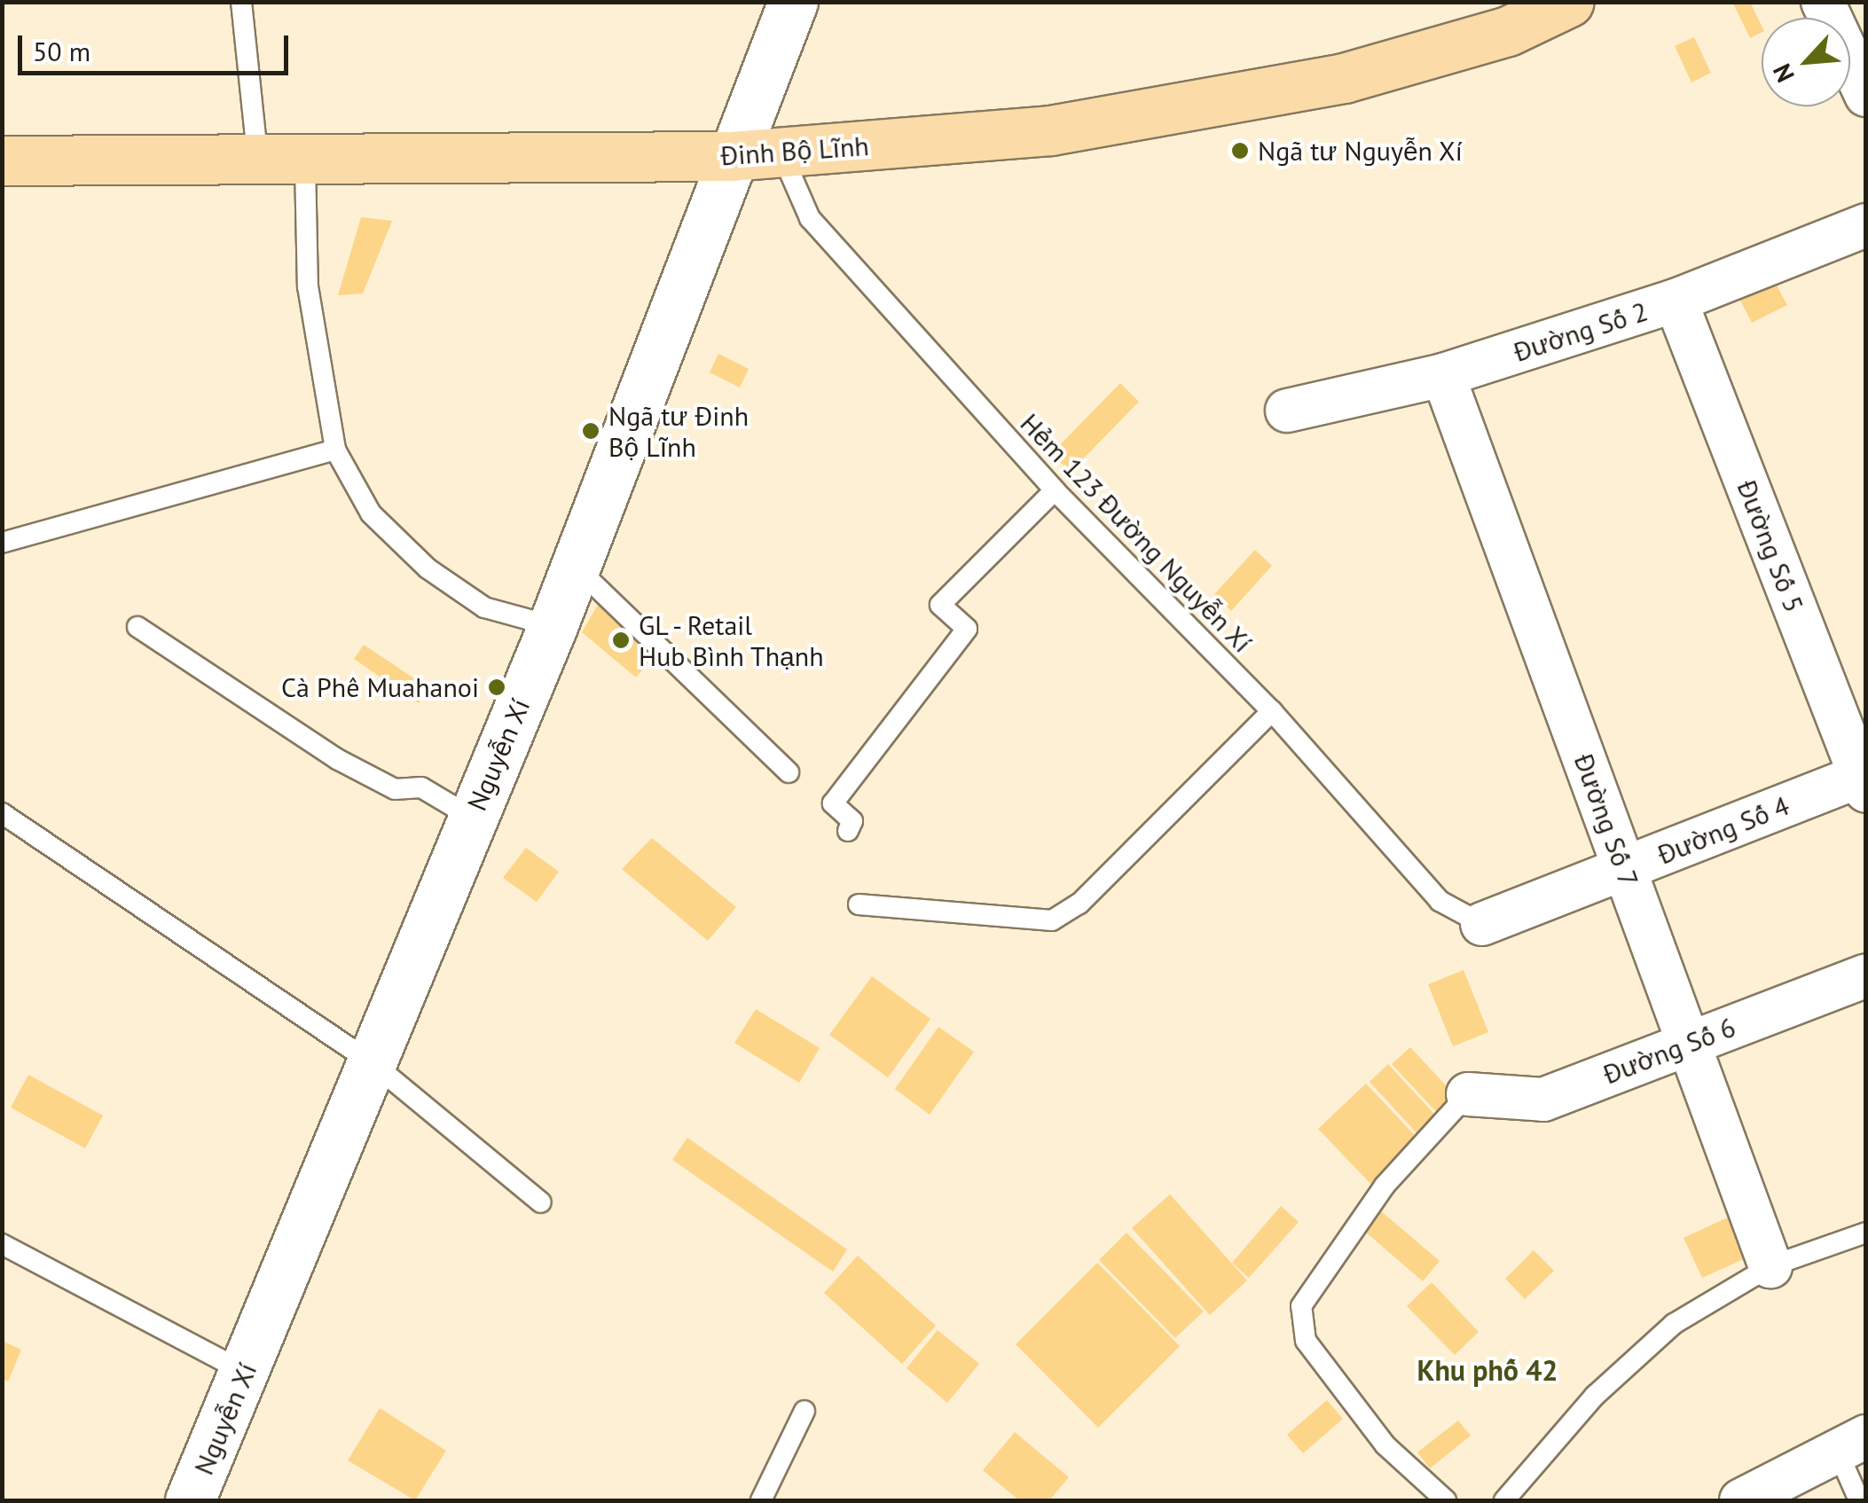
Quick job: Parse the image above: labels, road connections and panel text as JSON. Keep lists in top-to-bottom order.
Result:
{
  "streets": {
    "main road": ["Đinh Bộ Lĩnh", "Nguyễn Xí"],
    "street": [
      "Đường Số 2",
      "Đường Số 5",
      "Đường Số 7",
      "Đường Số 4",
      "Đường Số 6"
    ],
    "lane": ["Hẻm 123 Đường Nguyễn Xí"]
  },
  "crossings": [
    ["Đinh Bộ Lĩnh", "Hẻm 123 Đường Nguyễn Xí"],
    ["Đinh Bộ Lĩnh", "Nguyễn Xí"],
    ["Đường Số 2", "Đường Số 5"],
    ["Đường Số 2", "Đường Số 7"],
    ["Hẻm 123 Đường Nguyễn Xí", "Đường Số 4"],
    ["Đường Số 5", "Đường Số 4"],
    ["Đường Số 7", "Đường Số 4"],
    ["Đường Số 7", "Đường Số 6"]
  ],
  "districts": ["Khu phố 42"],
  "places": [
    "Ngã tư Nguyễn Xí",
    "Ngã tư Đinh Bộ Lĩnh",
    "GL - Retail Hub Bình Thạnh",
    "Cà Phê Muahanoi"
  ],
  "scale_bar": "50 m",
  "north": "bottom left"
}
